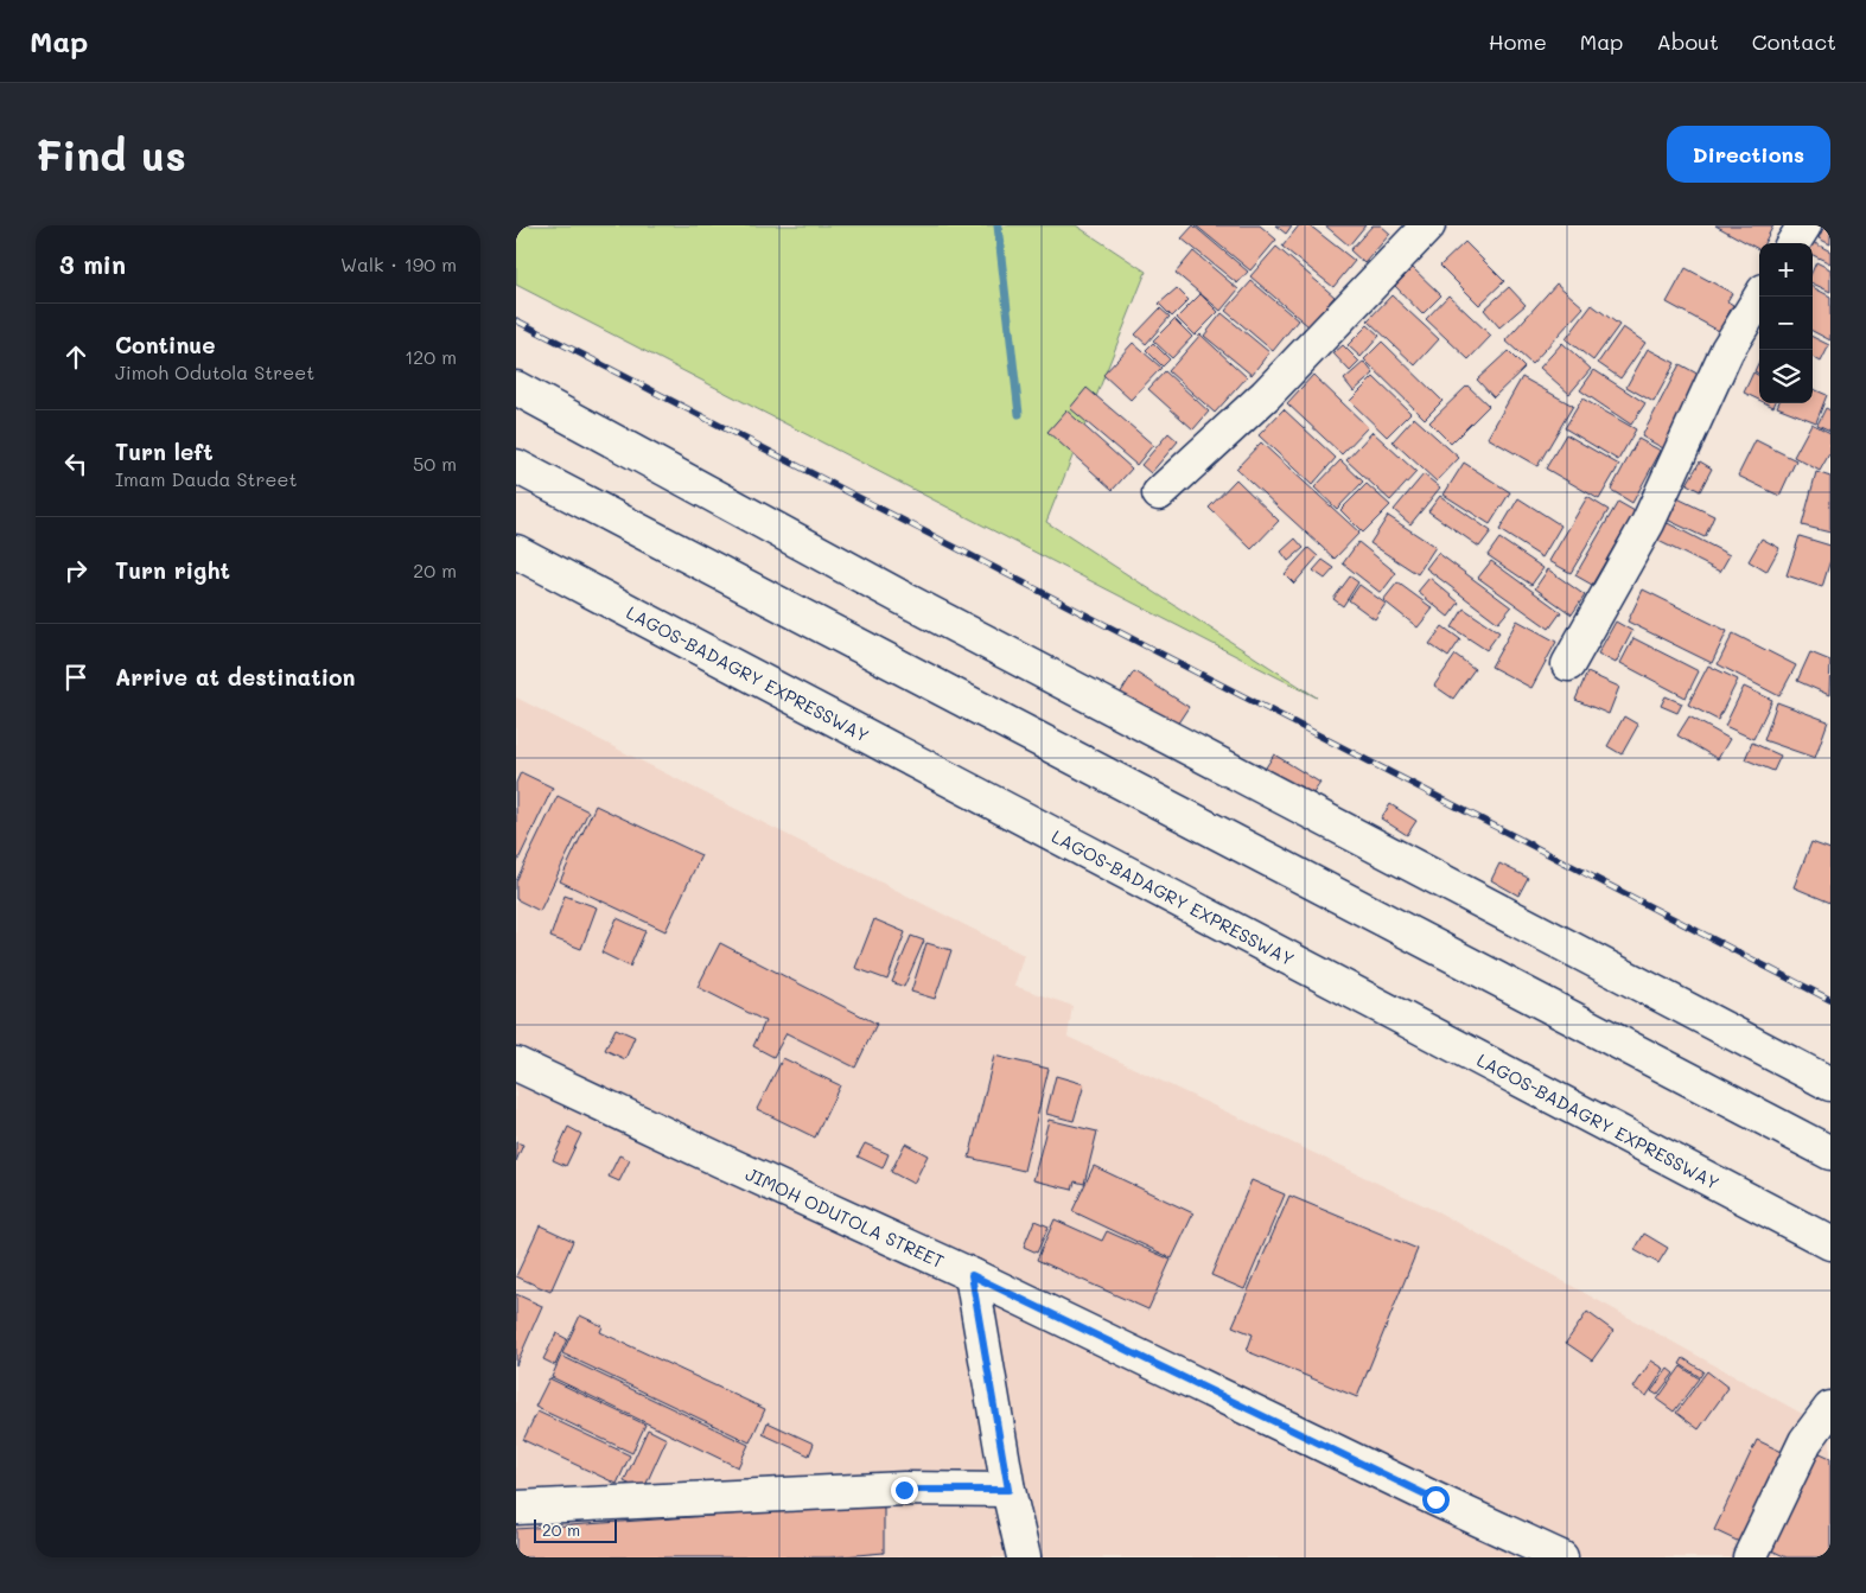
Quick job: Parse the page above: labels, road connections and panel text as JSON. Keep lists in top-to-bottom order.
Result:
{
  "streets": {
    "main road": ["LAGOS-BADAGRY EXPRESSWAY", "JIMOH ODUTOLA STREET"]
  },
  "scale_bar": "20 m",
  "page": {
    "header": "Map",
    "nav": [
      "Home",
      "Map",
      "About",
      "Contact"
    ],
    "buttons": "Directions",
    "title": "Find us",
    "heading": ["3 min", "Walk · 190 m"],
    "map_buttons": ["+", "−"],
    "list": [
      ["Continue", "Jimoh Odutola Street", "120 m"],
      ["Turn left", "Imam Dauda Street", "50 m"],
      ["Turn right", "20 m"],
      "Arrive at destination"
    ],
    "scale": "20 m"
  }
}
